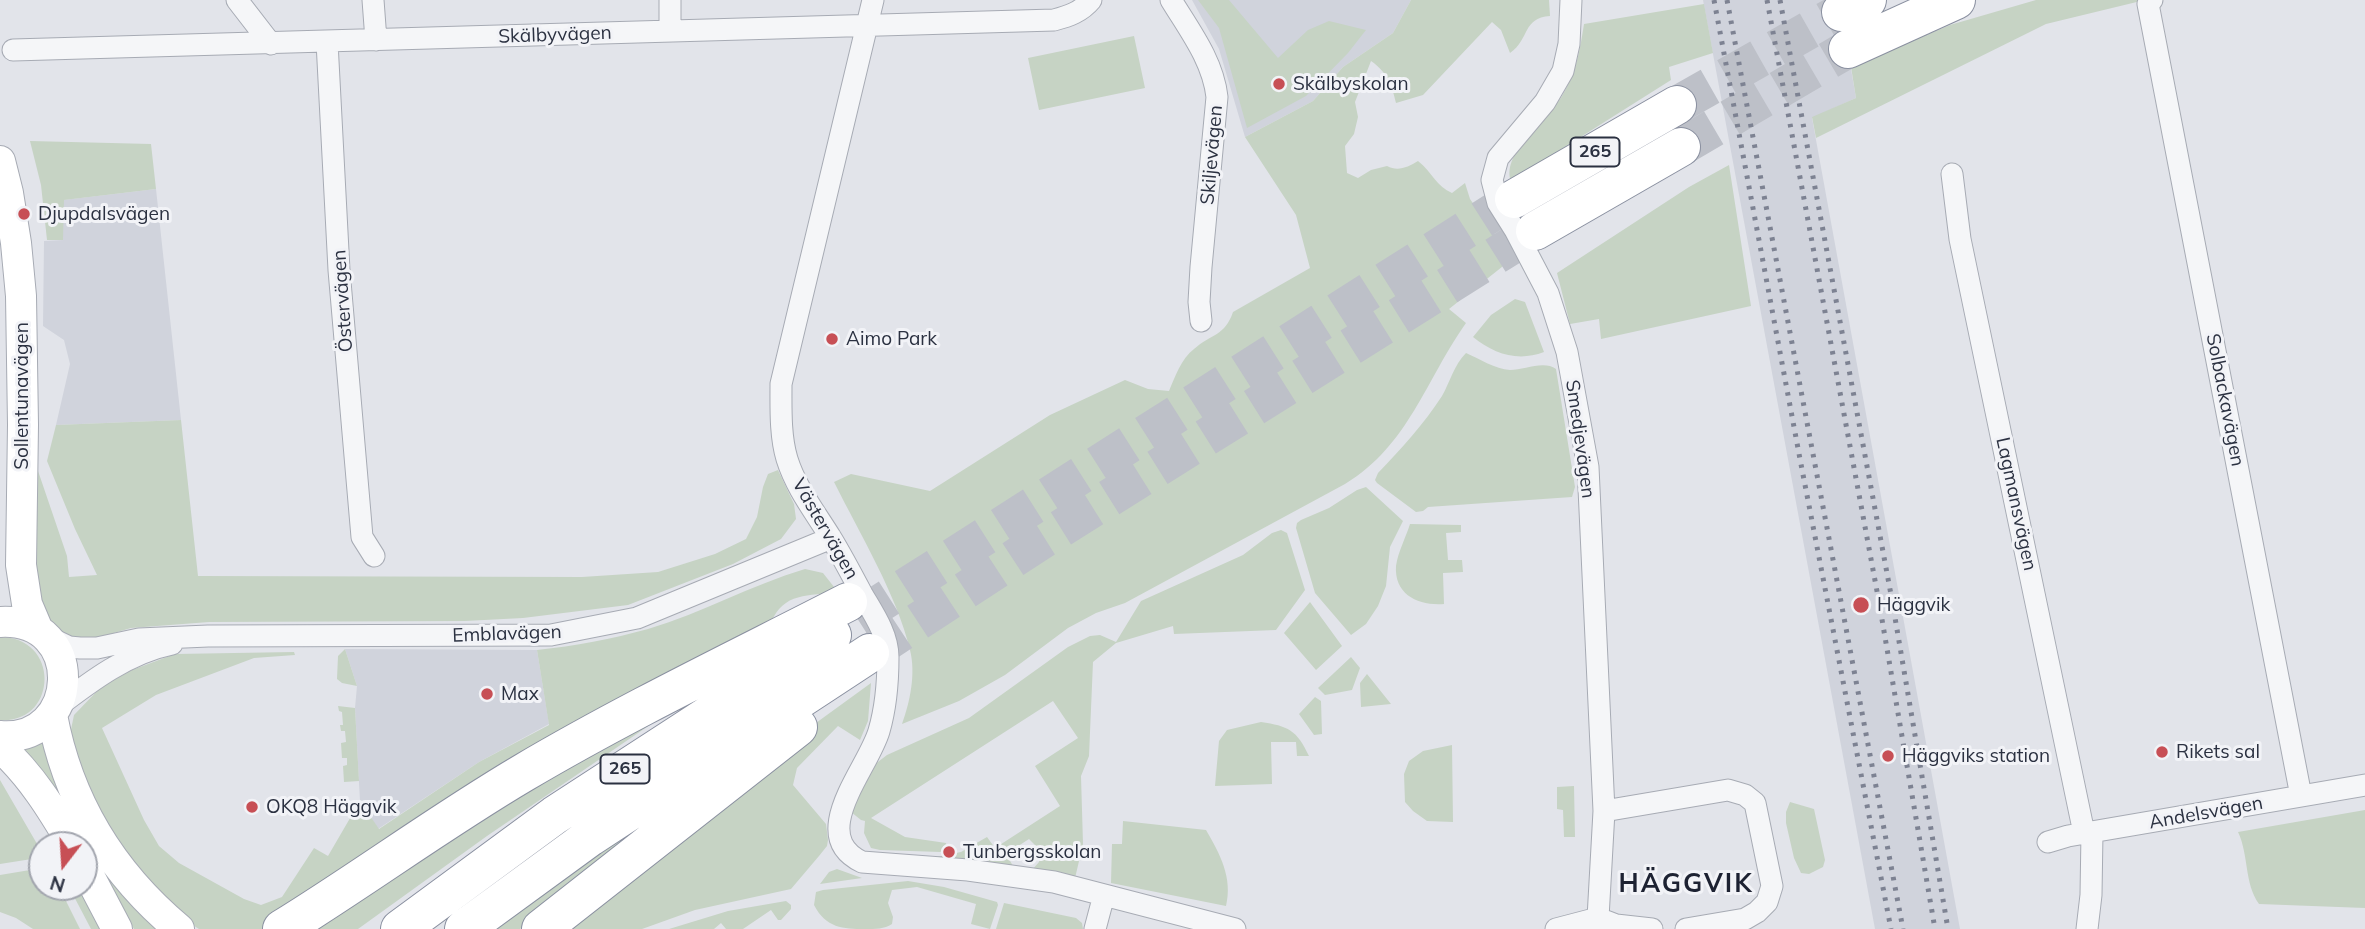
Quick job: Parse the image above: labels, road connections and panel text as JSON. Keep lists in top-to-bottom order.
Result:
{
  "streets": {
    "highway": ["265"],
    "street": [
      "Skälbyvägen",
      "Skiljevägen",
      "Östervägen",
      "Sollentunavägen",
      "Solbackavägen",
      "Smedjevägen",
      "Lagmansvägen",
      "Västervägen",
      "Emblavägen",
      "Andelsvägen"
    ]
  },
  "crossings": [
    ["Skälbyvägen", "Östervägen"],
    ["Skälbyvägen", "Västervägen"],
    ["Sollentunavägen", "Emblavägen"],
    ["Solbackavägen", "Andelsvägen"],
    ["Lagmansvägen", "Andelsvägen"],
    ["Västervägen", "Emblavägen"]
  ],
  "districts": ["HÄGGVIK"],
  "places": [
    "Skälbyskolan",
    "Djupdalsvägen",
    "Aimo Park",
    "Häggvik",
    "Max",
    "Rikets sal",
    "Häggviks station",
    "OKQ8 Häggvik",
    "Tunbergsskolan"
  ],
  "north": "bottom"
}
